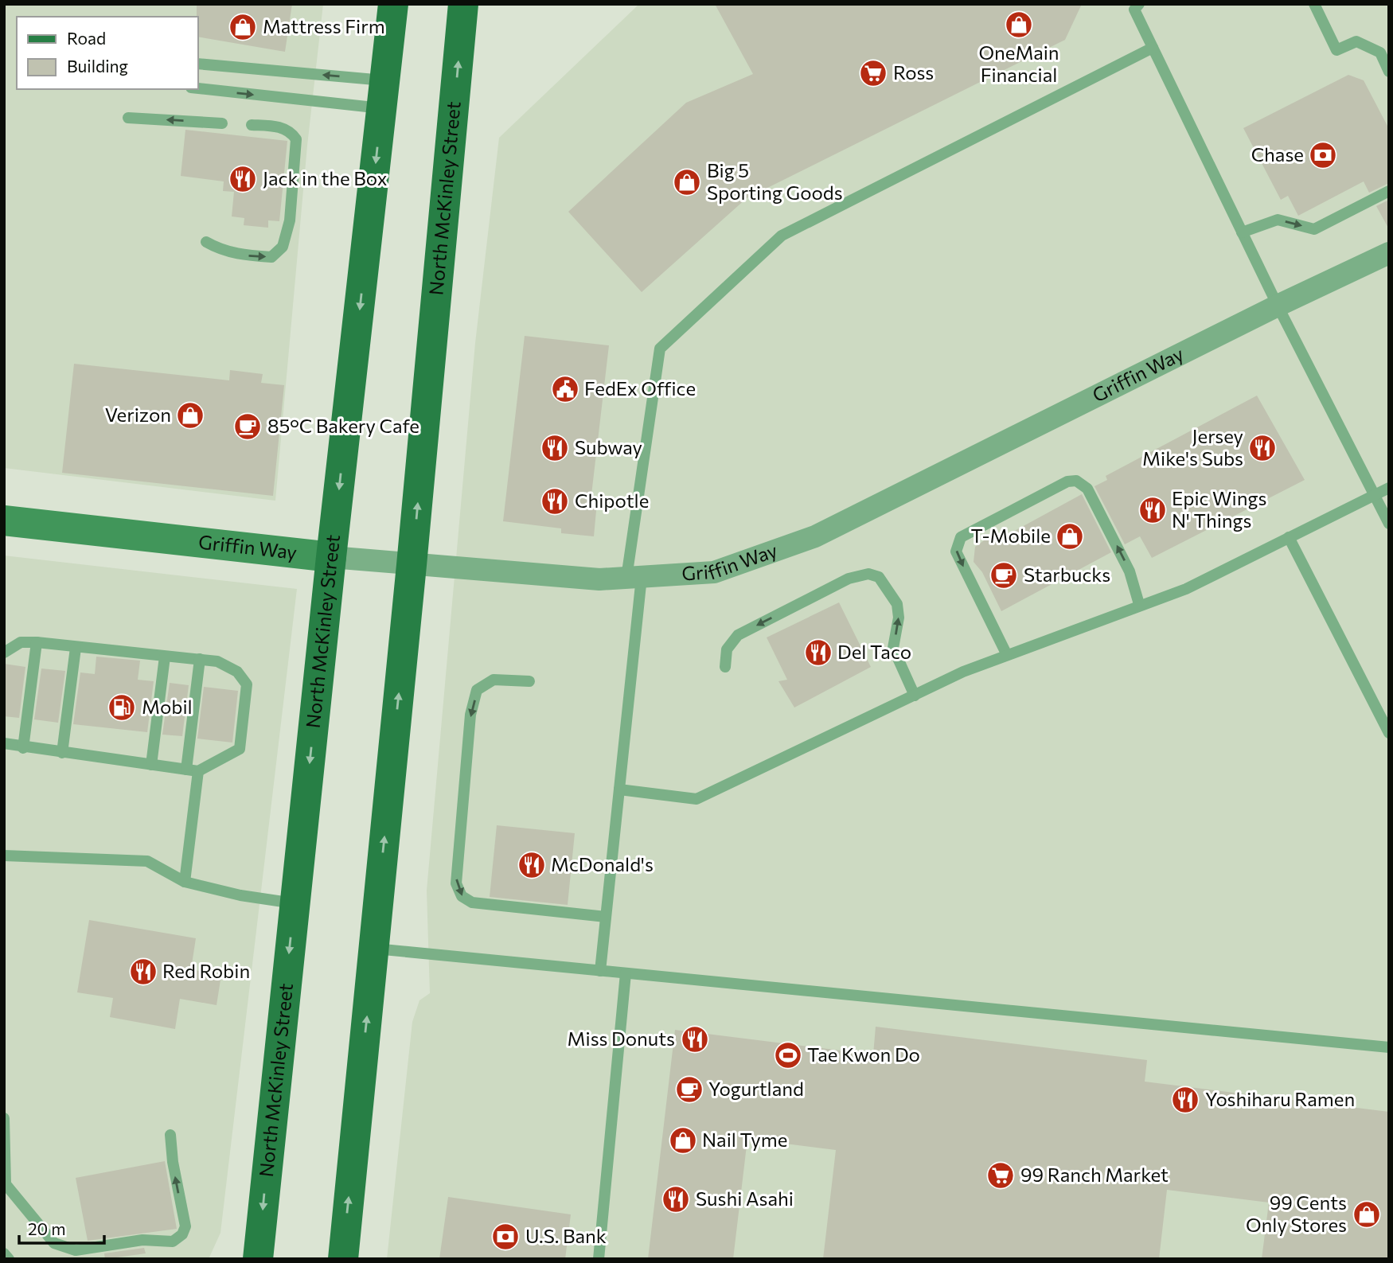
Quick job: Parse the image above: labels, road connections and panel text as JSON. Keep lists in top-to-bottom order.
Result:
{
  "streets": {
    "main road": ["North McKinley Street"],
    "street": ["Griffin Way"]
  },
  "crossings": [
    ["North McKinley Street", "Griffin Way"]
  ],
  "places": {
    "shop": [
      "OneMain Financial",
      "Mattress Firm",
      "Big 5 Sporting Goods",
      "Verizon",
      "T-Mobile",
      "Nail Tyme",
      "99 Cents Only Stores"
    ],
    "supermarket": ["Ross", "99 Ranch Market"],
    "bank": ["Chase", "U.S. Bank"],
    "restaurant": [
      "Jack in the Box",
      "Subway",
      "Jersey Mike's Subs",
      "Chipotle",
      "Epic Wings N' Things",
      "Del Taco",
      "McDonald's",
      "Red Robin",
      "Miss Donuts",
      "Yoshiharu Ramen",
      "Sushi Asahi"
    ],
    "public building": ["FedEx Office"],
    "cafe": ["85°C Bakery Cafe", "Starbucks", "Yogurtland"],
    "fuel station": ["Mobil"],
    "sports": ["Tae Kwon Do"]
  },
  "legend": ["Road", "Building"],
  "scale_bar": "20 m"
}
